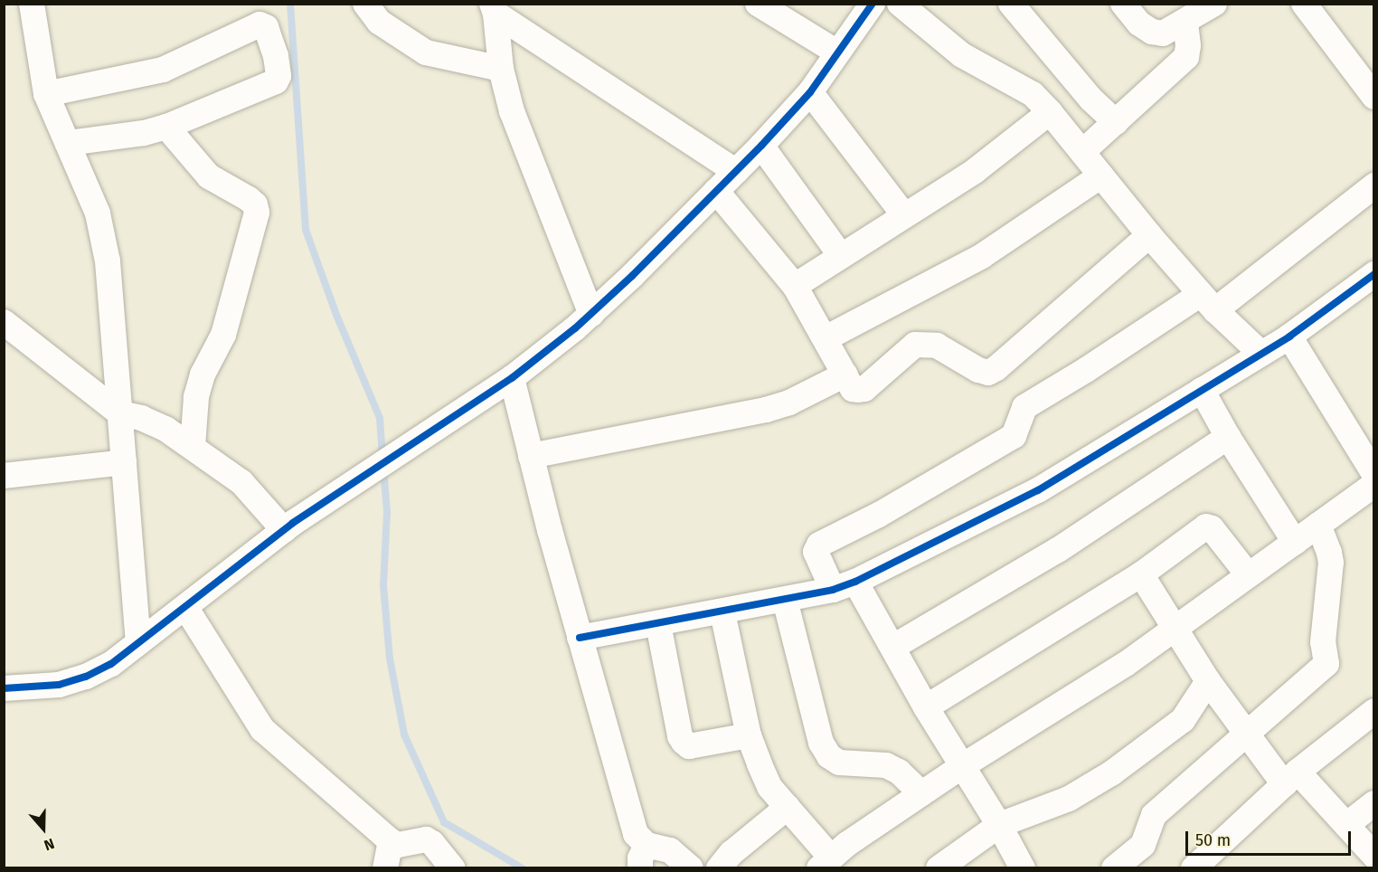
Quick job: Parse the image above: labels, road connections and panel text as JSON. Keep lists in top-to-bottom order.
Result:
{
  "scale_bar": "50 m",
  "north": "bottom"
}
